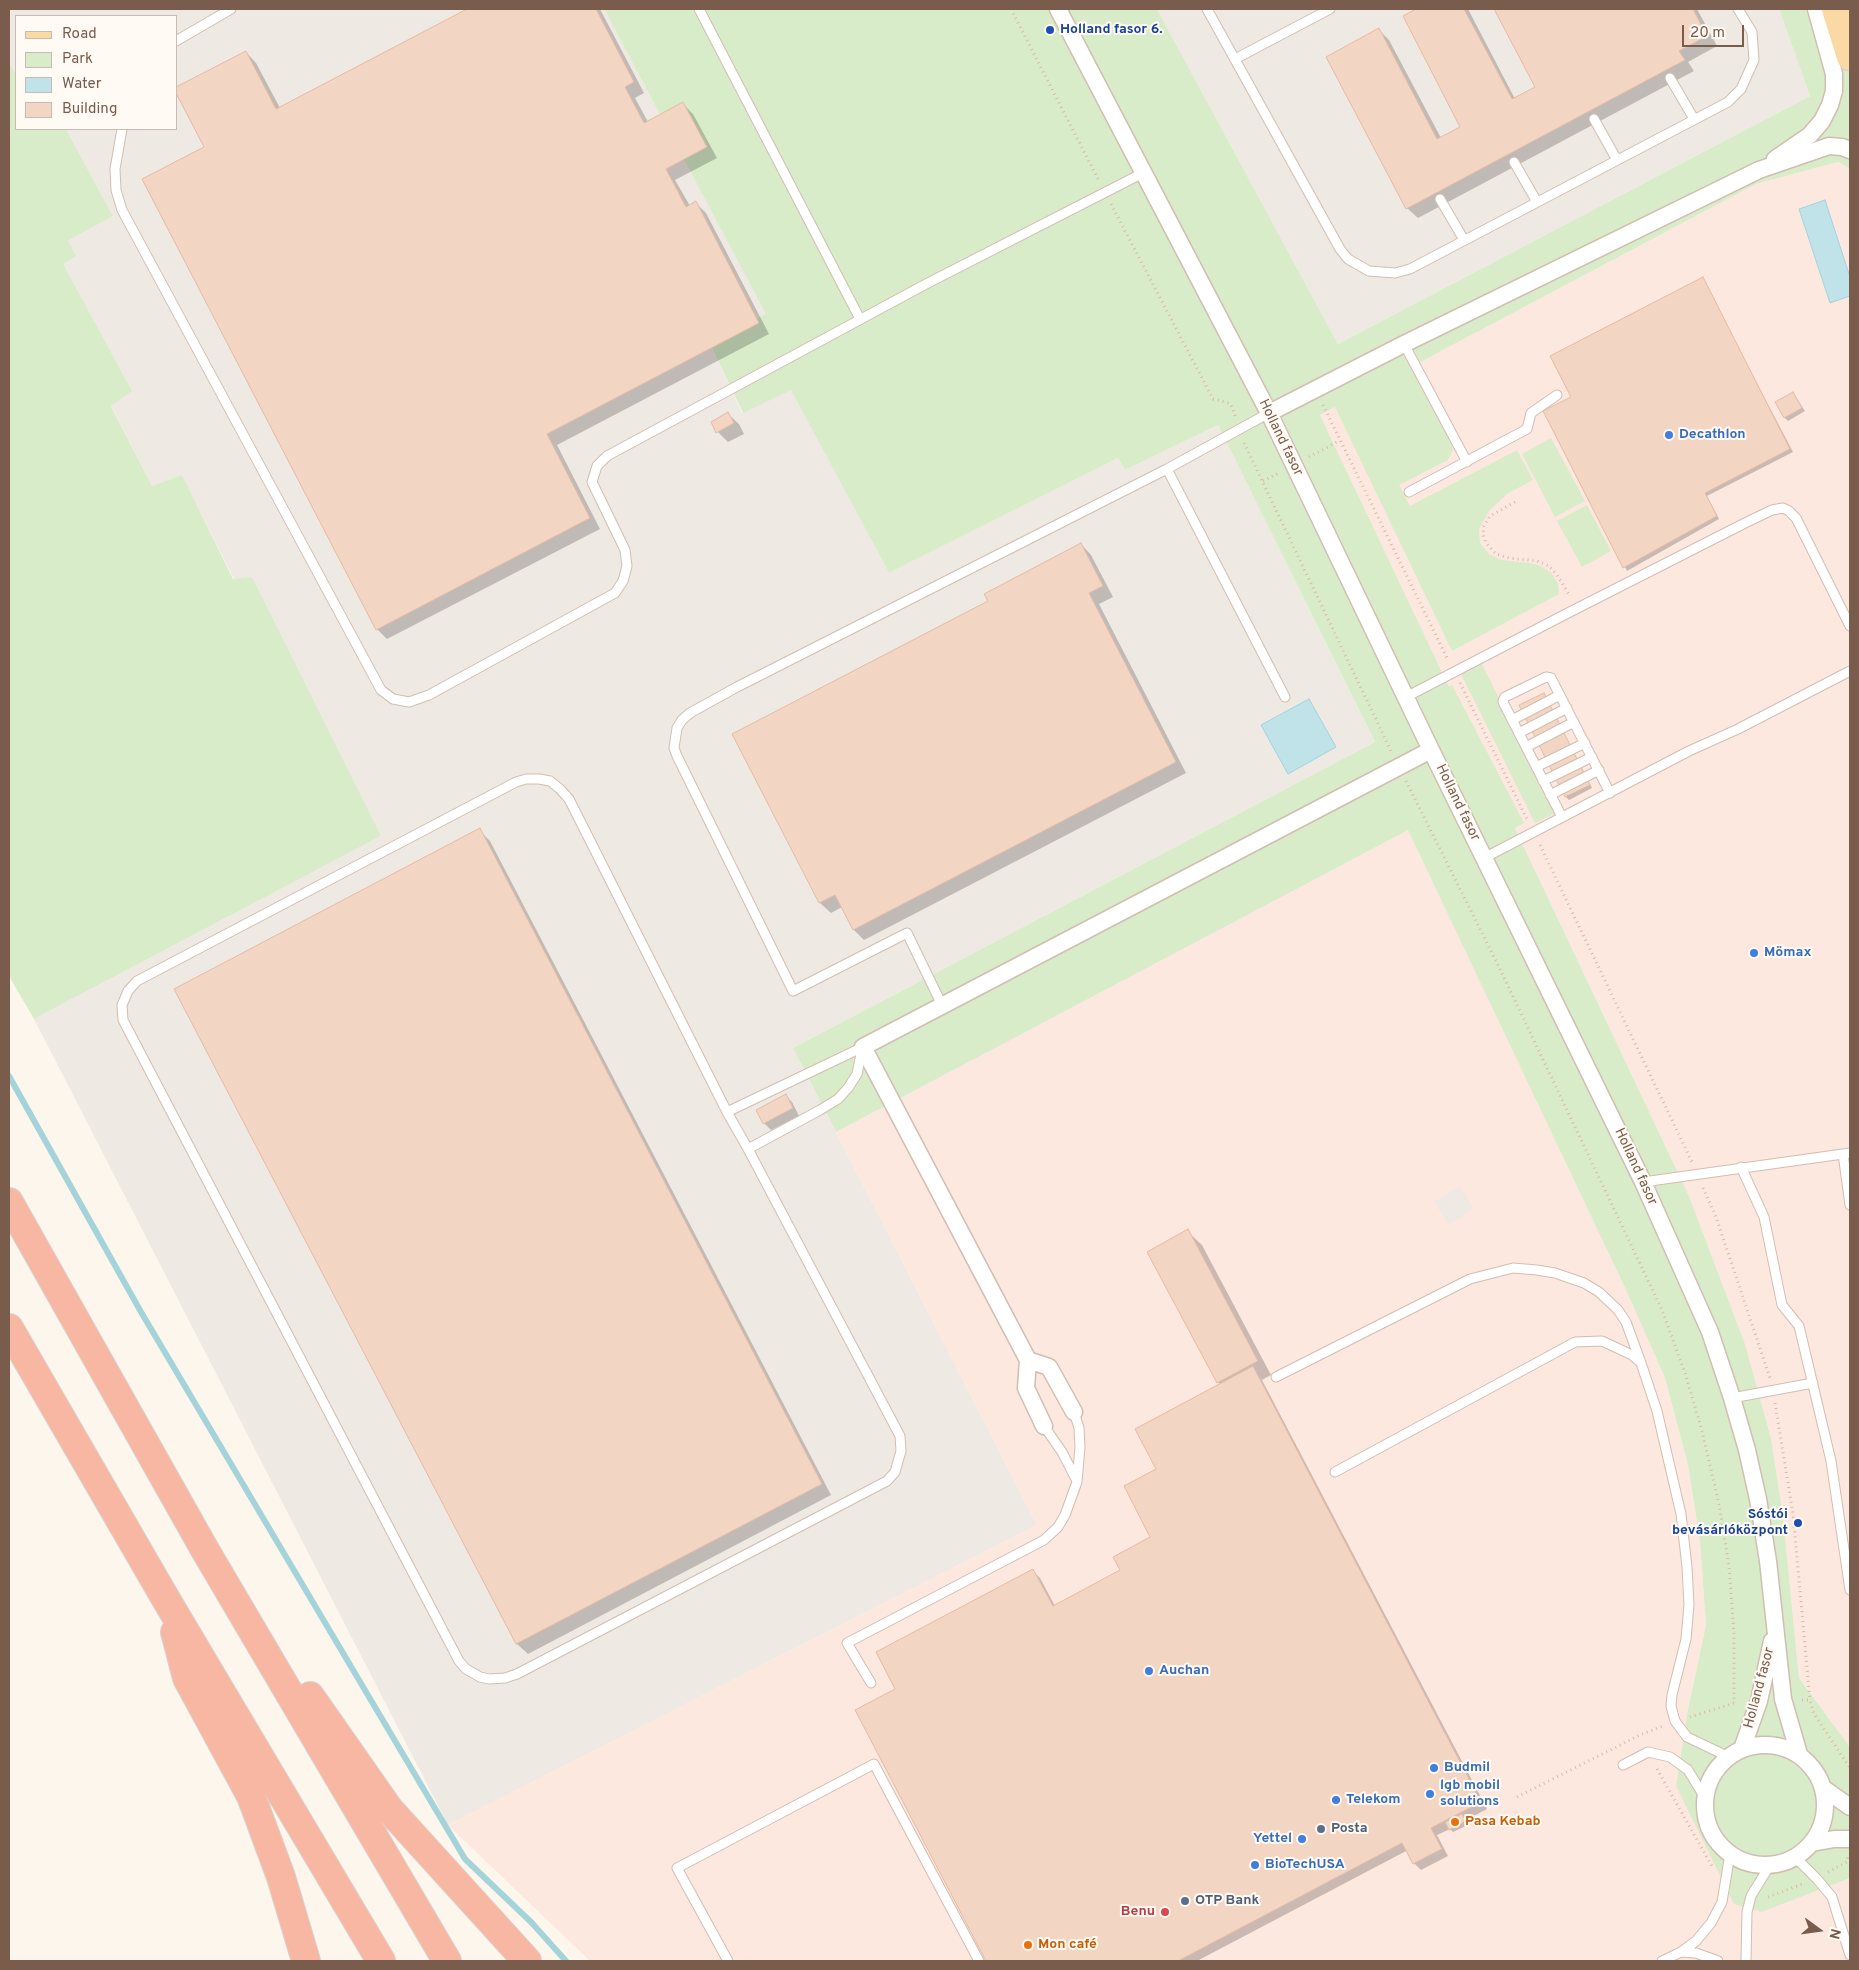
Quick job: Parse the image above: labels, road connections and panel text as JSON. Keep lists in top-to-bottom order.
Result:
{
  "streets": {
    "street": ["Holland fasor"]
  },
  "places": [
    "Holland fasor 6.",
    "Decathlon",
    "Mömax",
    "Sóstói bevásárlóközpont",
    "Auchan",
    "Budmil",
    "lgb mobil solutions",
    "Telekom",
    "Pasa Kebab",
    "Posta",
    "Yettel",
    "BioTechUSA",
    "OTP Bank",
    "Benu",
    "Mon café"
  ],
  "legend": [
    "Road",
    "Park",
    "Water",
    "Building"
  ],
  "scale_bar": "20 m",
  "north": "right"
}
